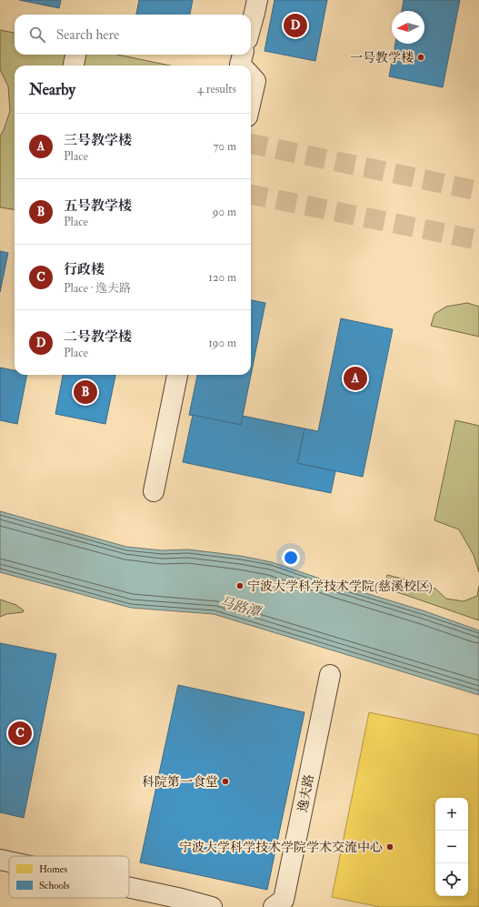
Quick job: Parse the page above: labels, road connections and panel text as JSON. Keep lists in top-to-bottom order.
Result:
{
  "streets": {
    "street": ["逸夫路"]
  },
  "water": ["马路潭"],
  "places": [
    "一号教学楼",
    "宁波大学科学技术学院(慈溪校区)",
    "科院第一食堂",
    "宁波大学科学技术学院学术交流中心"
  ],
  "legend": ["Homes", "Schools"],
  "north": "left",
  "page": {
    "pins": [
      "D",
      "A",
      "B",
      "C"
    ],
    "search": "Search here",
    "heading": ["Nearby", "4 results"],
    "list": [
      {
        "mark": "A",
        "name": "三号教学楼",
        "note": "Place",
        "value": "70 m"
      },
      {
        "mark": "B",
        "name": "五号教学楼",
        "note": "Place",
        "value": "90 m"
      },
      {
        "mark": "C",
        "name": "行政楼",
        "note": "Place · 逸夫路",
        "value": "120 m"
      },
      {
        "mark": "D",
        "name": "二号教学楼",
        "note": "Place",
        "value": "190 m"
      }
    ],
    "map_buttons": ["+", "−"]
  }
}
